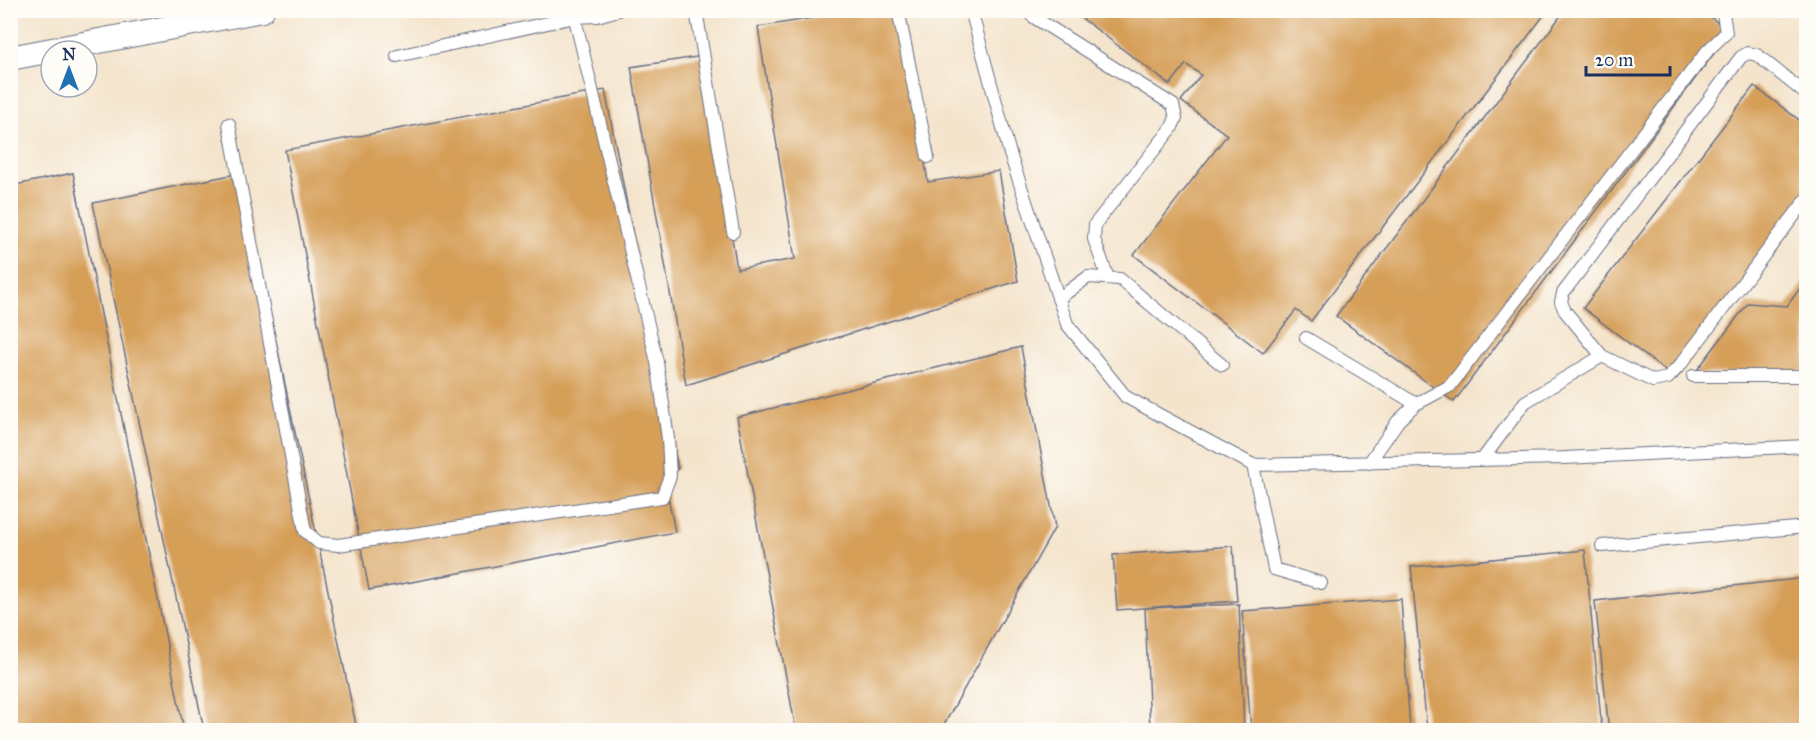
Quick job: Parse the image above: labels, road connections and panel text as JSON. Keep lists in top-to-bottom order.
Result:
{
  "scale_bar": "20 m",
  "north": "top"
}
